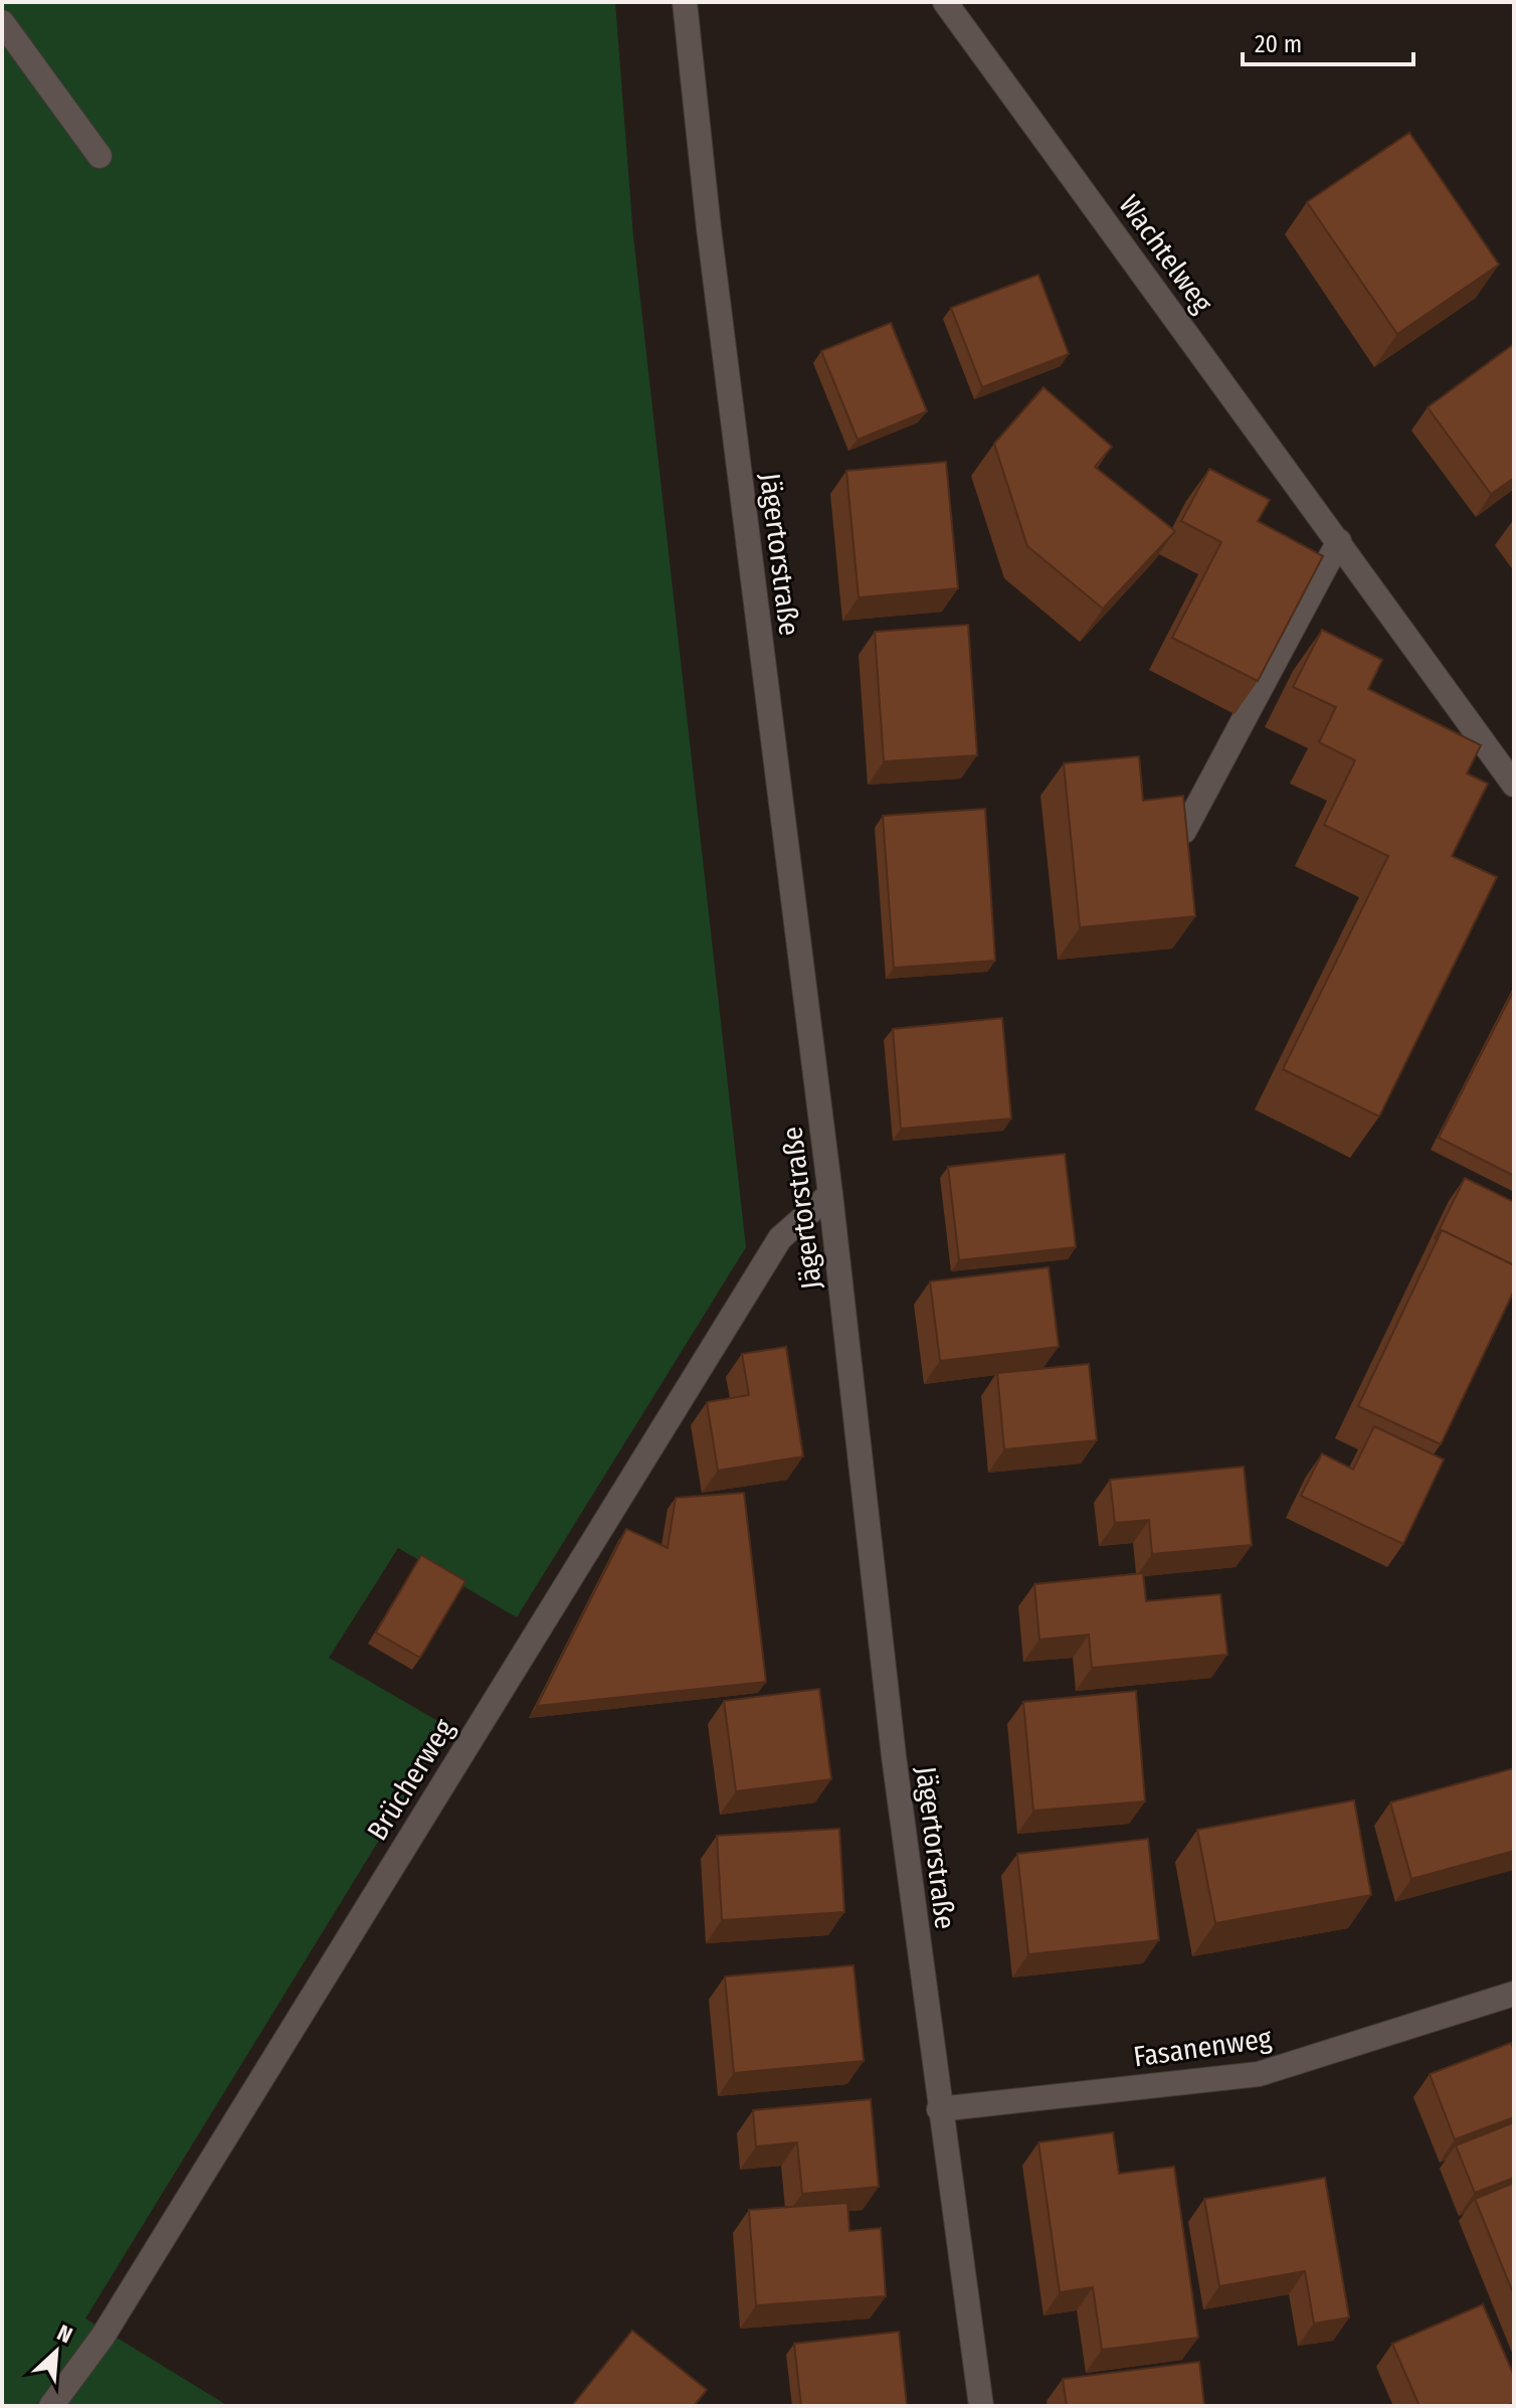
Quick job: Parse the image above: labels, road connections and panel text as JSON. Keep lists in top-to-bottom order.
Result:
{
  "streets": {
    "street": [
      "Wachtelweg",
      "Jägertorstraße",
      "Brücherweg",
      "Fasanenweg"
    ]
  },
  "crossings": [
    ["Jägertorstraße", "Brücherweg"],
    ["Jägertorstraße", "Fasanenweg"]
  ],
  "scale_bar": "20 m",
  "north": "top right"
}
